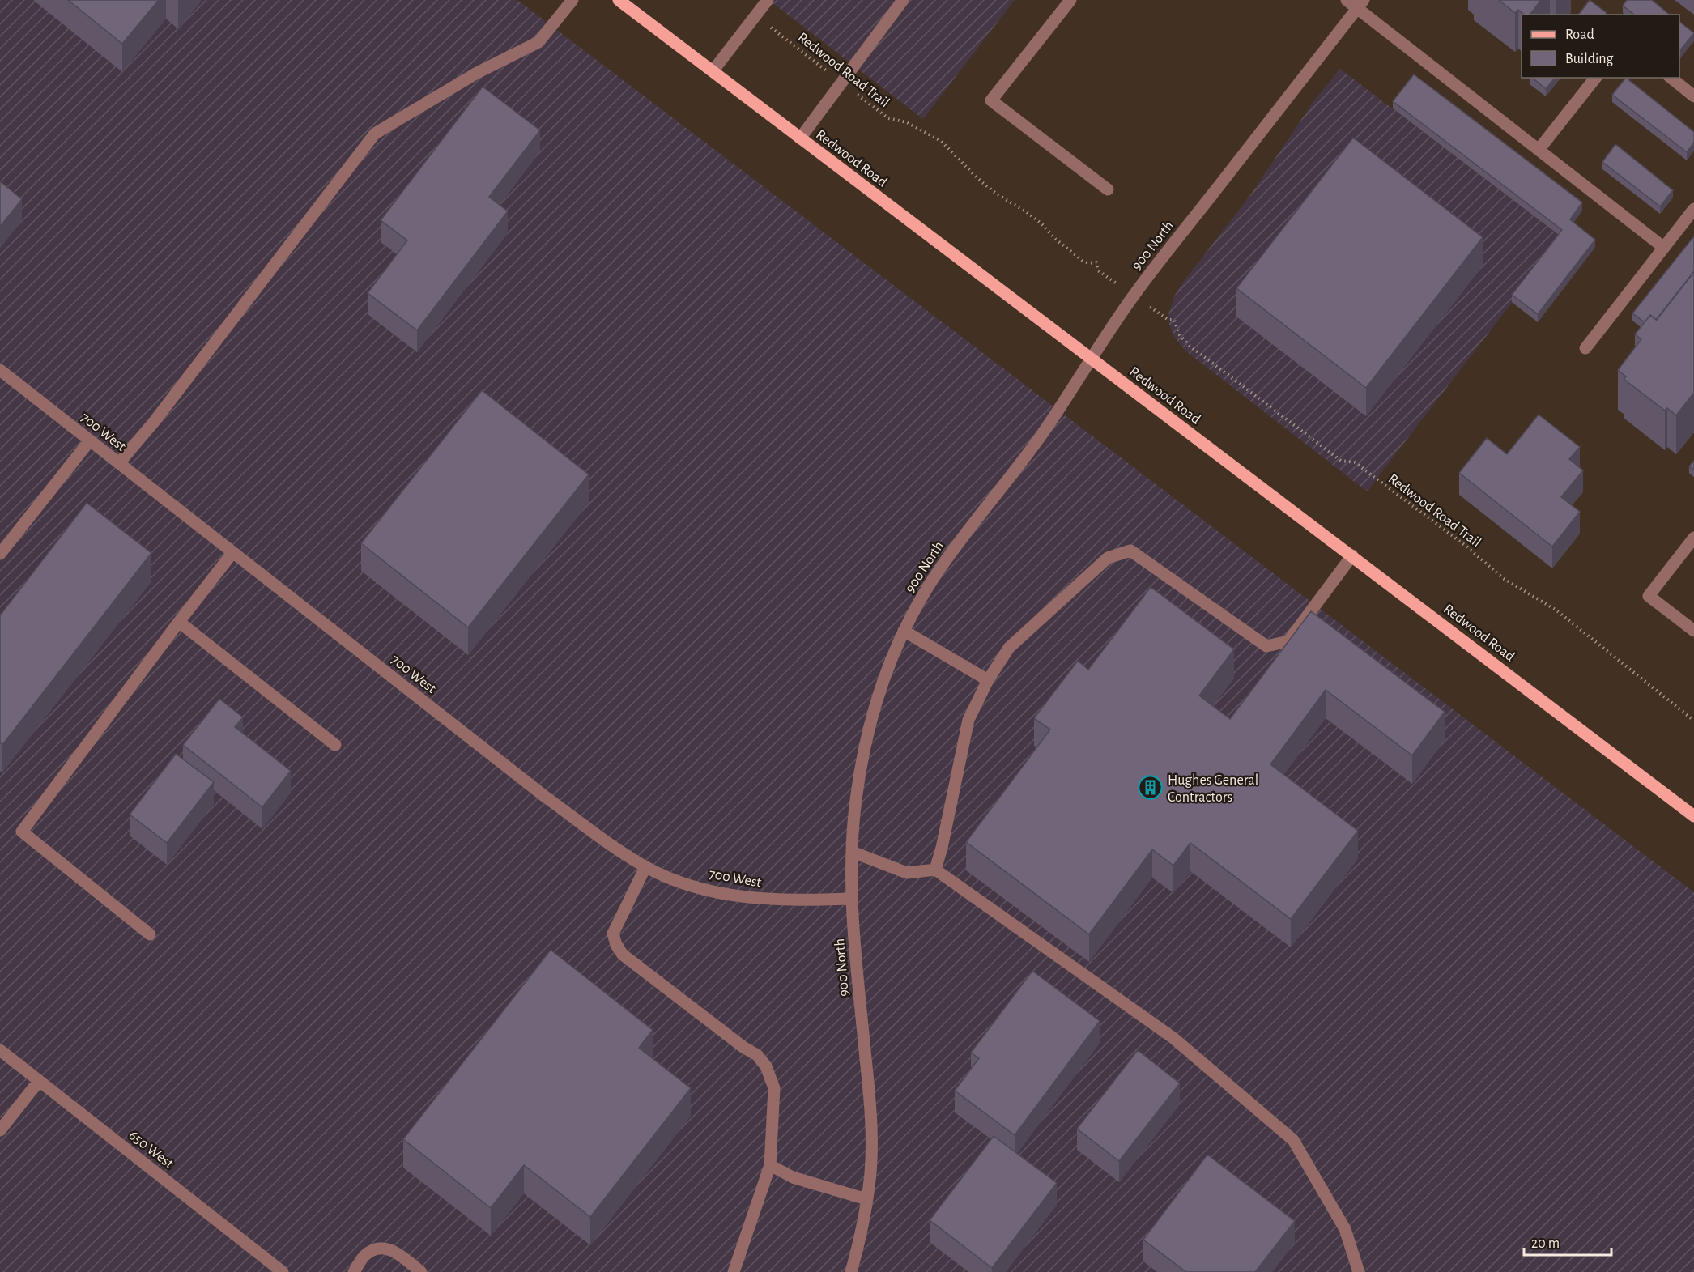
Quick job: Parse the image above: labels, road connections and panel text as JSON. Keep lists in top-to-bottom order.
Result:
{
  "streets": {
    "main road": ["Redwood Road"],
    "street": ["900 North", "700 West", "650 West"],
    "path": ["Redwood Road Trail"]
  },
  "crossings": [
    ["Redwood Road", "900 North"],
    ["900 North", "700 West"]
  ],
  "places": {
    "building": ["Hughes General Contractors"]
  },
  "legend": ["Road", "Building"],
  "scale_bar": "20 m"
}
